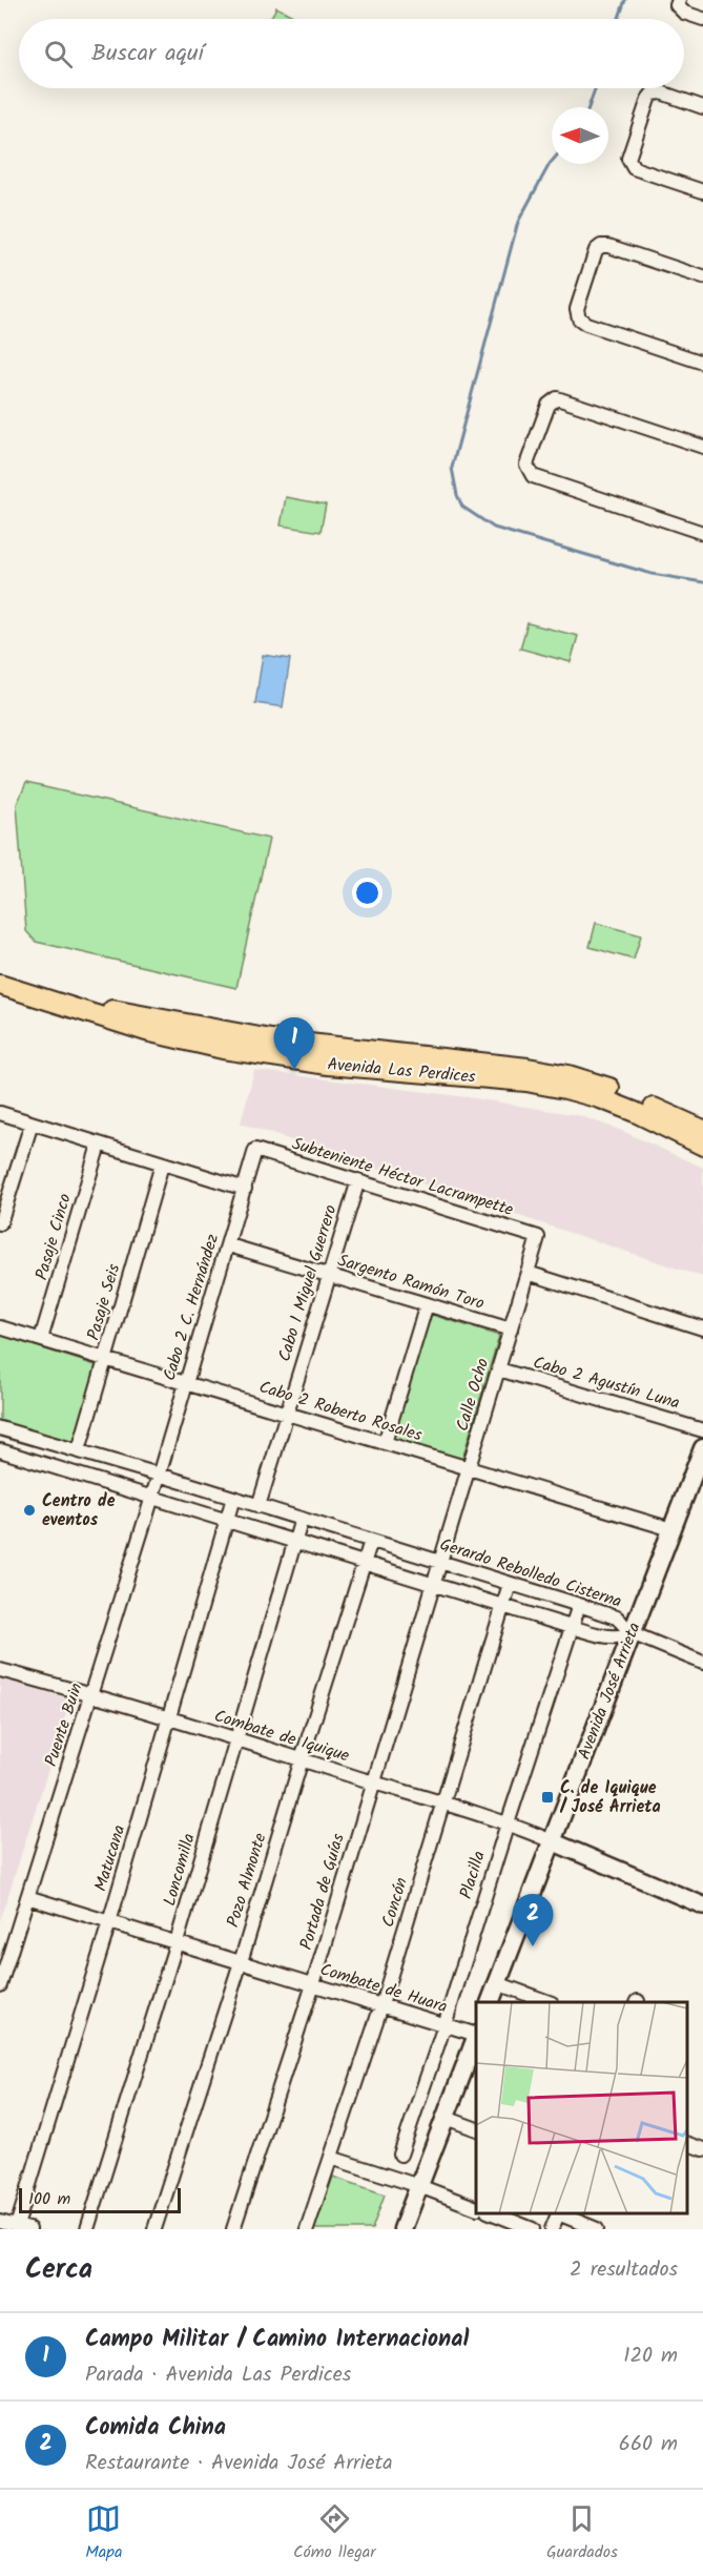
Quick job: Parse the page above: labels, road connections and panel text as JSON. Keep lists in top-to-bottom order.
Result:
{
  "streets": {
    "main road": ["Avenida Las Perdices", "Avenida José Arrieta"],
    "street": [
      "Subteniente Héctor Lacrampette",
      "Pasaje Cinco",
      "Sargento Ramón Toro",
      "Cabo 1 Miguel Guerrero",
      "Pasaje Seis",
      "Cabo 2 C. Hernández",
      "Cabo 2 Agustín Luna",
      "Calle Ocho",
      "Cabo 2 Roberto Rosales",
      "Gerardo Rebolledo Cisterna",
      "Puente Buin",
      "Combate de Iquique",
      "Matucana",
      "Loncomilla",
      "Placilla",
      "Pozo Almonte",
      "Portada de Guías",
      "Concón",
      "Combate de Huara"
    ]
  },
  "crossings": [
    ["Subteniente Héctor Lacrampette", "Cabo 1 Miguel Guerrero"],
    ["Subteniente Héctor Lacrampette", "Cabo 2 C. Hernández"],
    ["Subteniente Héctor Lacrampette", "Calle Ocho"],
    ["Pasaje Cinco", "Cabo 2 Roberto Rosales"],
    ["Sargento Ramón Toro", "Cabo 1 Miguel Guerrero"],
    ["Sargento Ramón Toro", "Cabo 2 C. Hernández"],
    ["Sargento Ramón Toro", "Calle Ocho"],
    ["Cabo 1 Miguel Guerrero", "Cabo 2 Roberto Rosales"],
    ["Cabo 1 Miguel Guerrero", "Gerardo Rebolledo Cisterna"],
    ["Pasaje Seis", "Cabo 2 Roberto Rosales"],
    ["Pasaje Seis", "Gerardo Rebolledo Cisterna"],
    ["Cabo 2 C. Hernández", "Cabo 2 Roberto Rosales"],
    ["Cabo 2 C. Hernández", "Gerardo Rebolledo Cisterna"],
    ["Cabo 2 C. Hernández", "Puente Buin"],
    ["Cabo 2 Agustín Luna", "Calle Ocho"],
    ["Calle Ocho", "Cabo 2 Roberto Rosales"],
    ["Calle Ocho", "Gerardo Rebolledo Cisterna"],
    ["Calle Ocho", "Portada de Guías"],
    ["Cabo 2 Roberto Rosales", "Avenida José Arrieta"],
    ["Gerardo Rebolledo Cisterna", "Avenida José Arrieta"],
    ["Gerardo Rebolledo Cisterna", "Puente Buin"],
    ["Gerardo Rebolledo Cisterna", "Matucana"],
    ["Gerardo Rebolledo Cisterna", "Loncomilla"],
    ["Gerardo Rebolledo Cisterna", "Placilla"],
    ["Gerardo Rebolledo Cisterna", "Pozo Almonte"],
    ["Gerardo Rebolledo Cisterna", "Portada de Guías"],
    ["Gerardo Rebolledo Cisterna", "Concón"],
    ["Avenida José Arrieta", "Combate de Iquique"],
    ["Puente Buin", "Combate de Iquique"],
    ["Puente Buin", "Combate de Huara"],
    ["Combate de Iquique", "Matucana"],
    ["Combate de Iquique", "Loncomilla"],
    ["Combate de Iquique", "Placilla"],
    ["Combate de Iquique", "Pozo Almonte"],
    ["Combate de Iquique", "Portada de Guías"],
    ["Combate de Iquique", "Concón"],
    ["Matucana", "Combate de Huara"],
    ["Loncomilla", "Combate de Huara"],
    ["Placilla", "Combate de Huara"],
    ["Pozo Almonte", "Combate de Huara"],
    ["Portada de Guías", "Combate de Huara"],
    ["Concón", "Combate de Huara"]
  ],
  "places": {
    "other": ["Centro de eventos"],
    "transit": ["C. de Iquique / José Arrieta"]
  },
  "scale_bar": "100 m",
  "north": "left",
  "page": {
    "search": "Buscar aquí",
    "pins": ["1", "2"],
    "scale": "100 m",
    "heading": ["Cerca", "2 resultados"],
    "list": [
      {
        "mark": "1",
        "name": "Campo Militar / Camino Internacional",
        "note": "Parada · Avenida Las Perdices",
        "value": "120 m"
      },
      {
        "mark": "2",
        "name": "Comida China",
        "note": "Restaurante · Avenida José Arrieta",
        "value": "660 m"
      }
    ],
    "nav": ["Mapa", "Cómo llegar", "Guardados"]
  }
}
